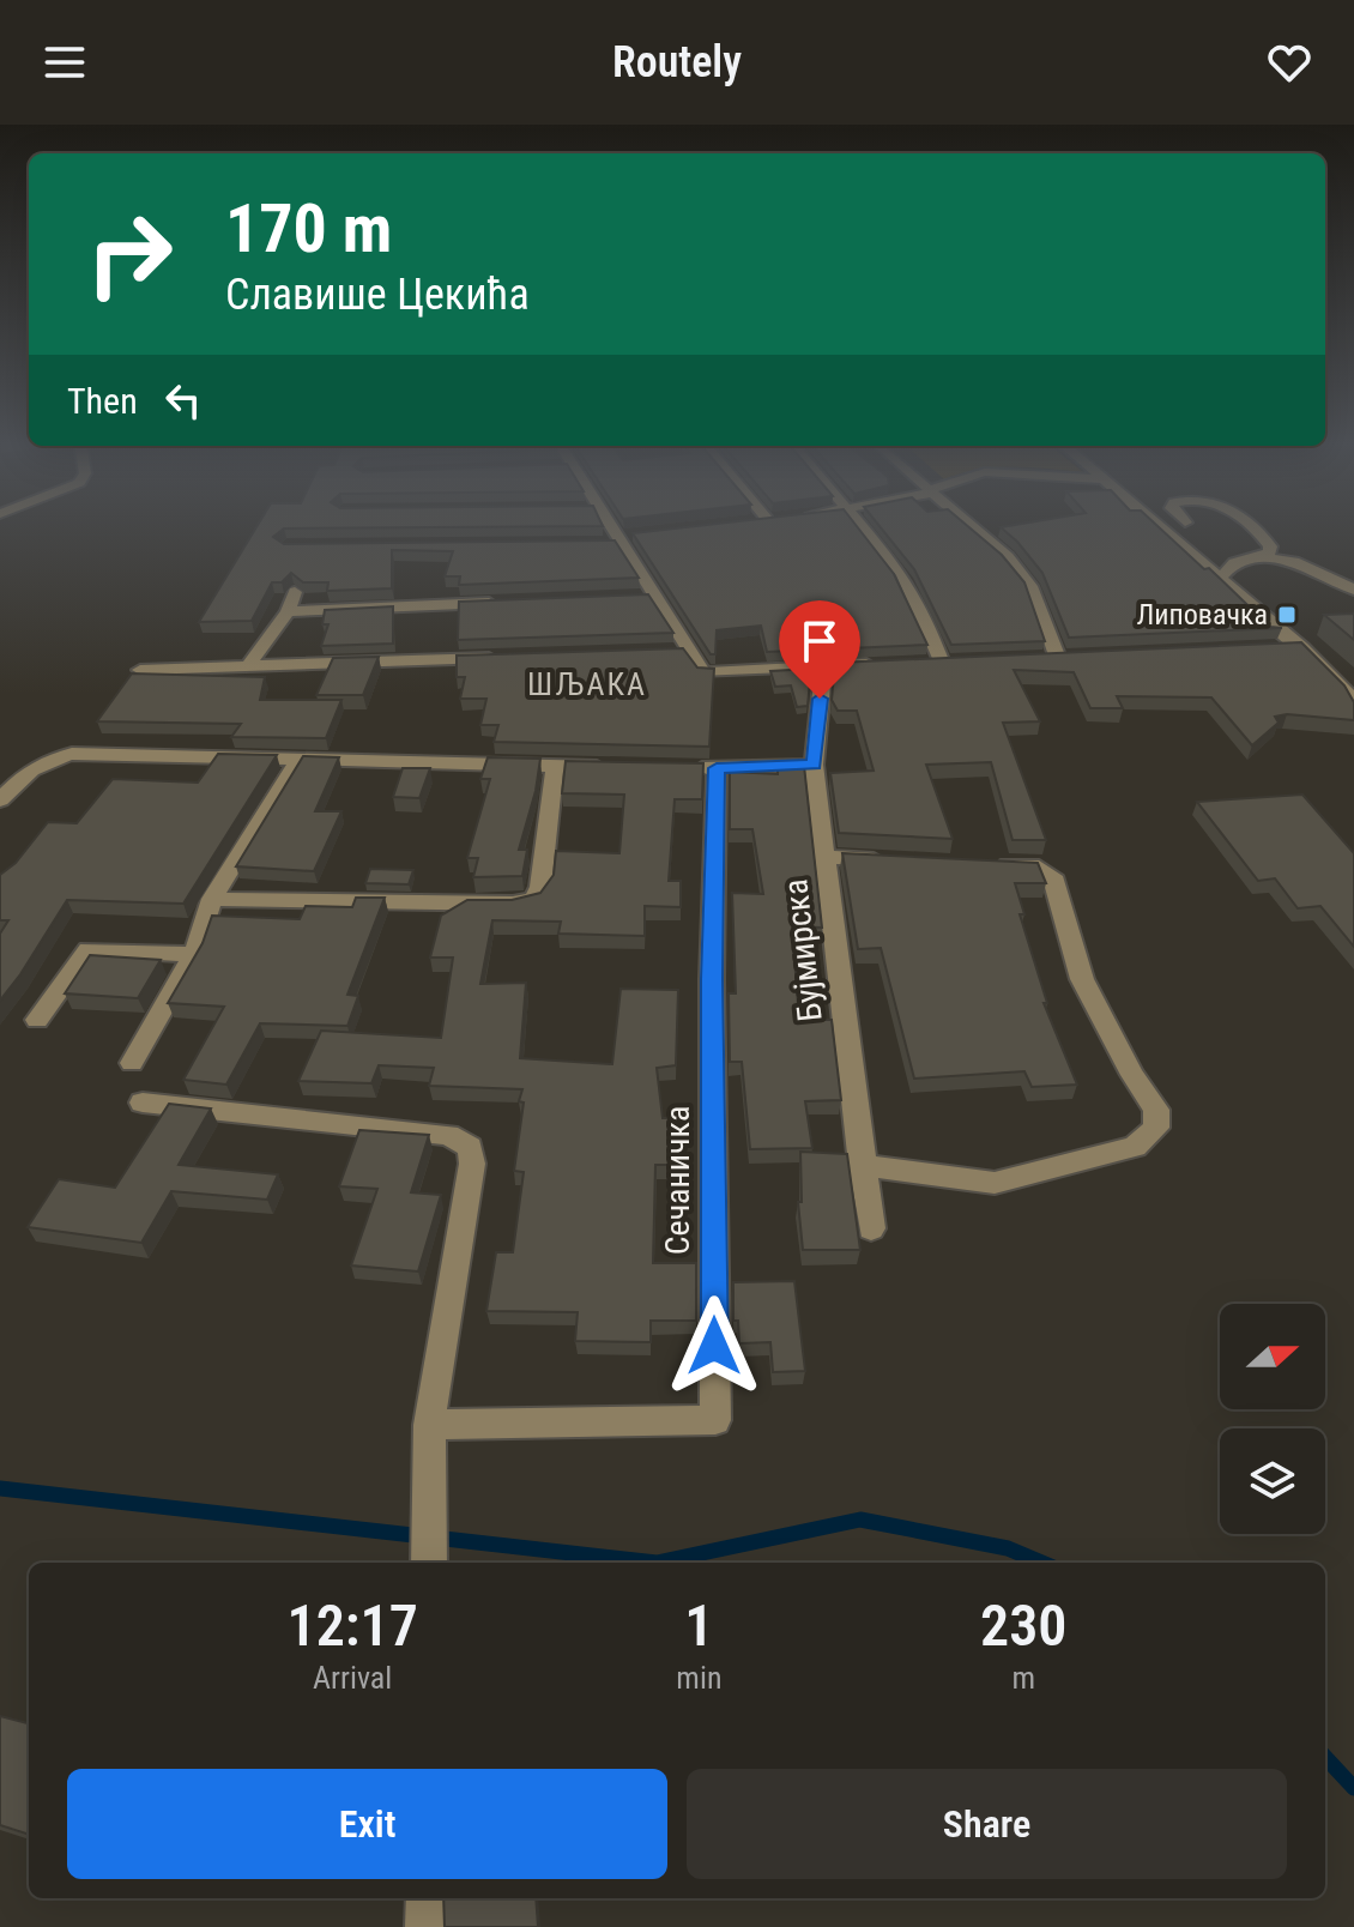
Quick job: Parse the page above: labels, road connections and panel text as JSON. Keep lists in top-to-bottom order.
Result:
{
  "streets": {
    "street": ["Бујмирска", "Сечаничка"]
  },
  "districts": ["ШЉАКА"],
  "places": {
    "transit": ["Липовачка"]
  },
  "north": "right",
  "page": {
    "header": "Routely",
    "turn": ["170 m", "Славише Цекића"],
    "then": "Then",
    "eta": [
      "12:17",
      "Arrival",
      "1",
      "min",
      "230",
      "m"
    ],
    "buttons": ["Exit", "Share"]
  }
}
